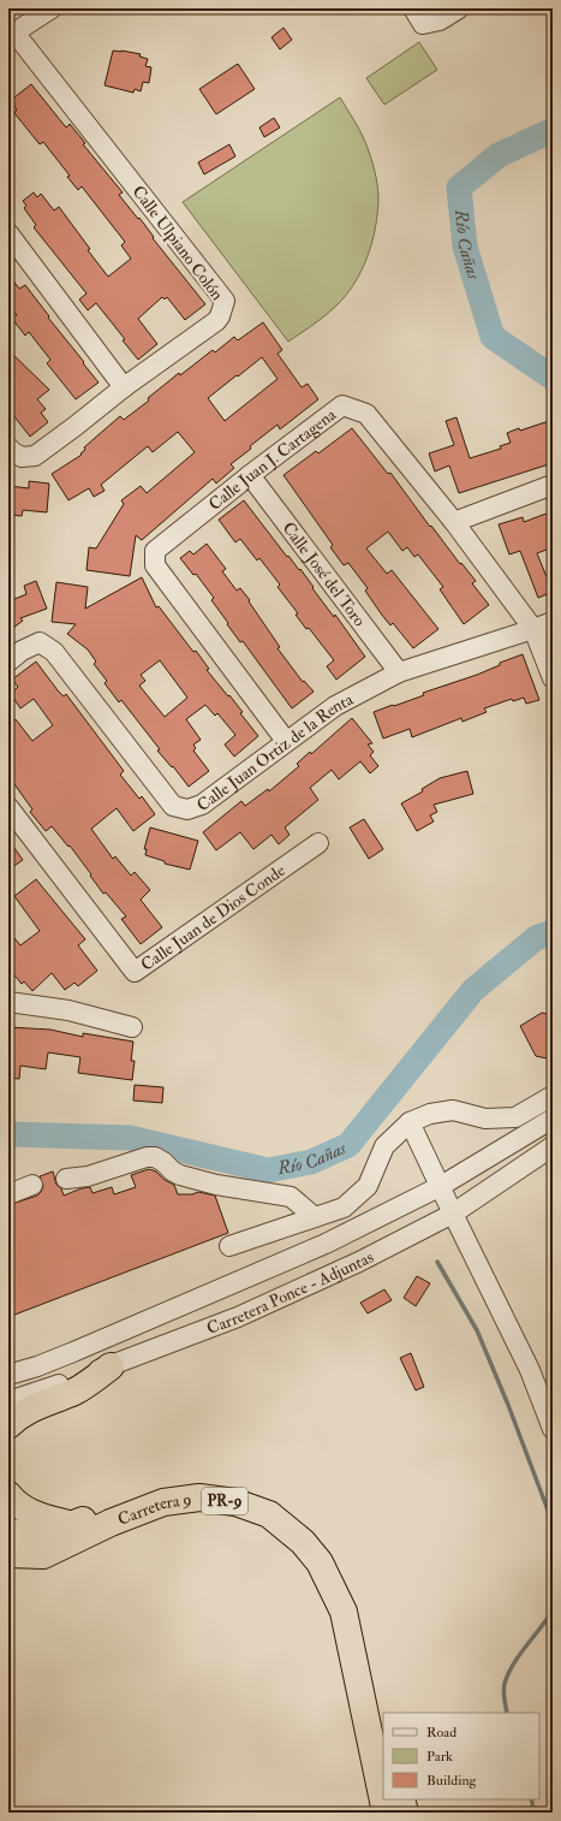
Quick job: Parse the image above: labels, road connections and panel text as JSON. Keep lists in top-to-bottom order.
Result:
{
  "streets": {
    "highway": ["PR-9", "Carretera 9"],
    "street": [
      "Calle Ulpiano Colón",
      "Calle Juan J. Cartagena",
      "Calle José del Toro",
      "Calle Juan Ortiz de la Renta",
      "Calle Juan de Dios Conde",
      "Carretera Ponce - Adjuntas"
    ]
  },
  "crossings": [
    ["Calle Juan J. Cartagena", "Calle José del Toro"],
    ["Calle Juan J. Cartagena", "Calle Juan Ortiz de la Renta"],
    ["Calle José del Toro", "Calle Juan Ortiz de la Renta"],
    ["PR-9", "Carretera 9"]
  ],
  "water": ["Río Cañas"],
  "legend": ["Road", "Park", "Building"]
}
